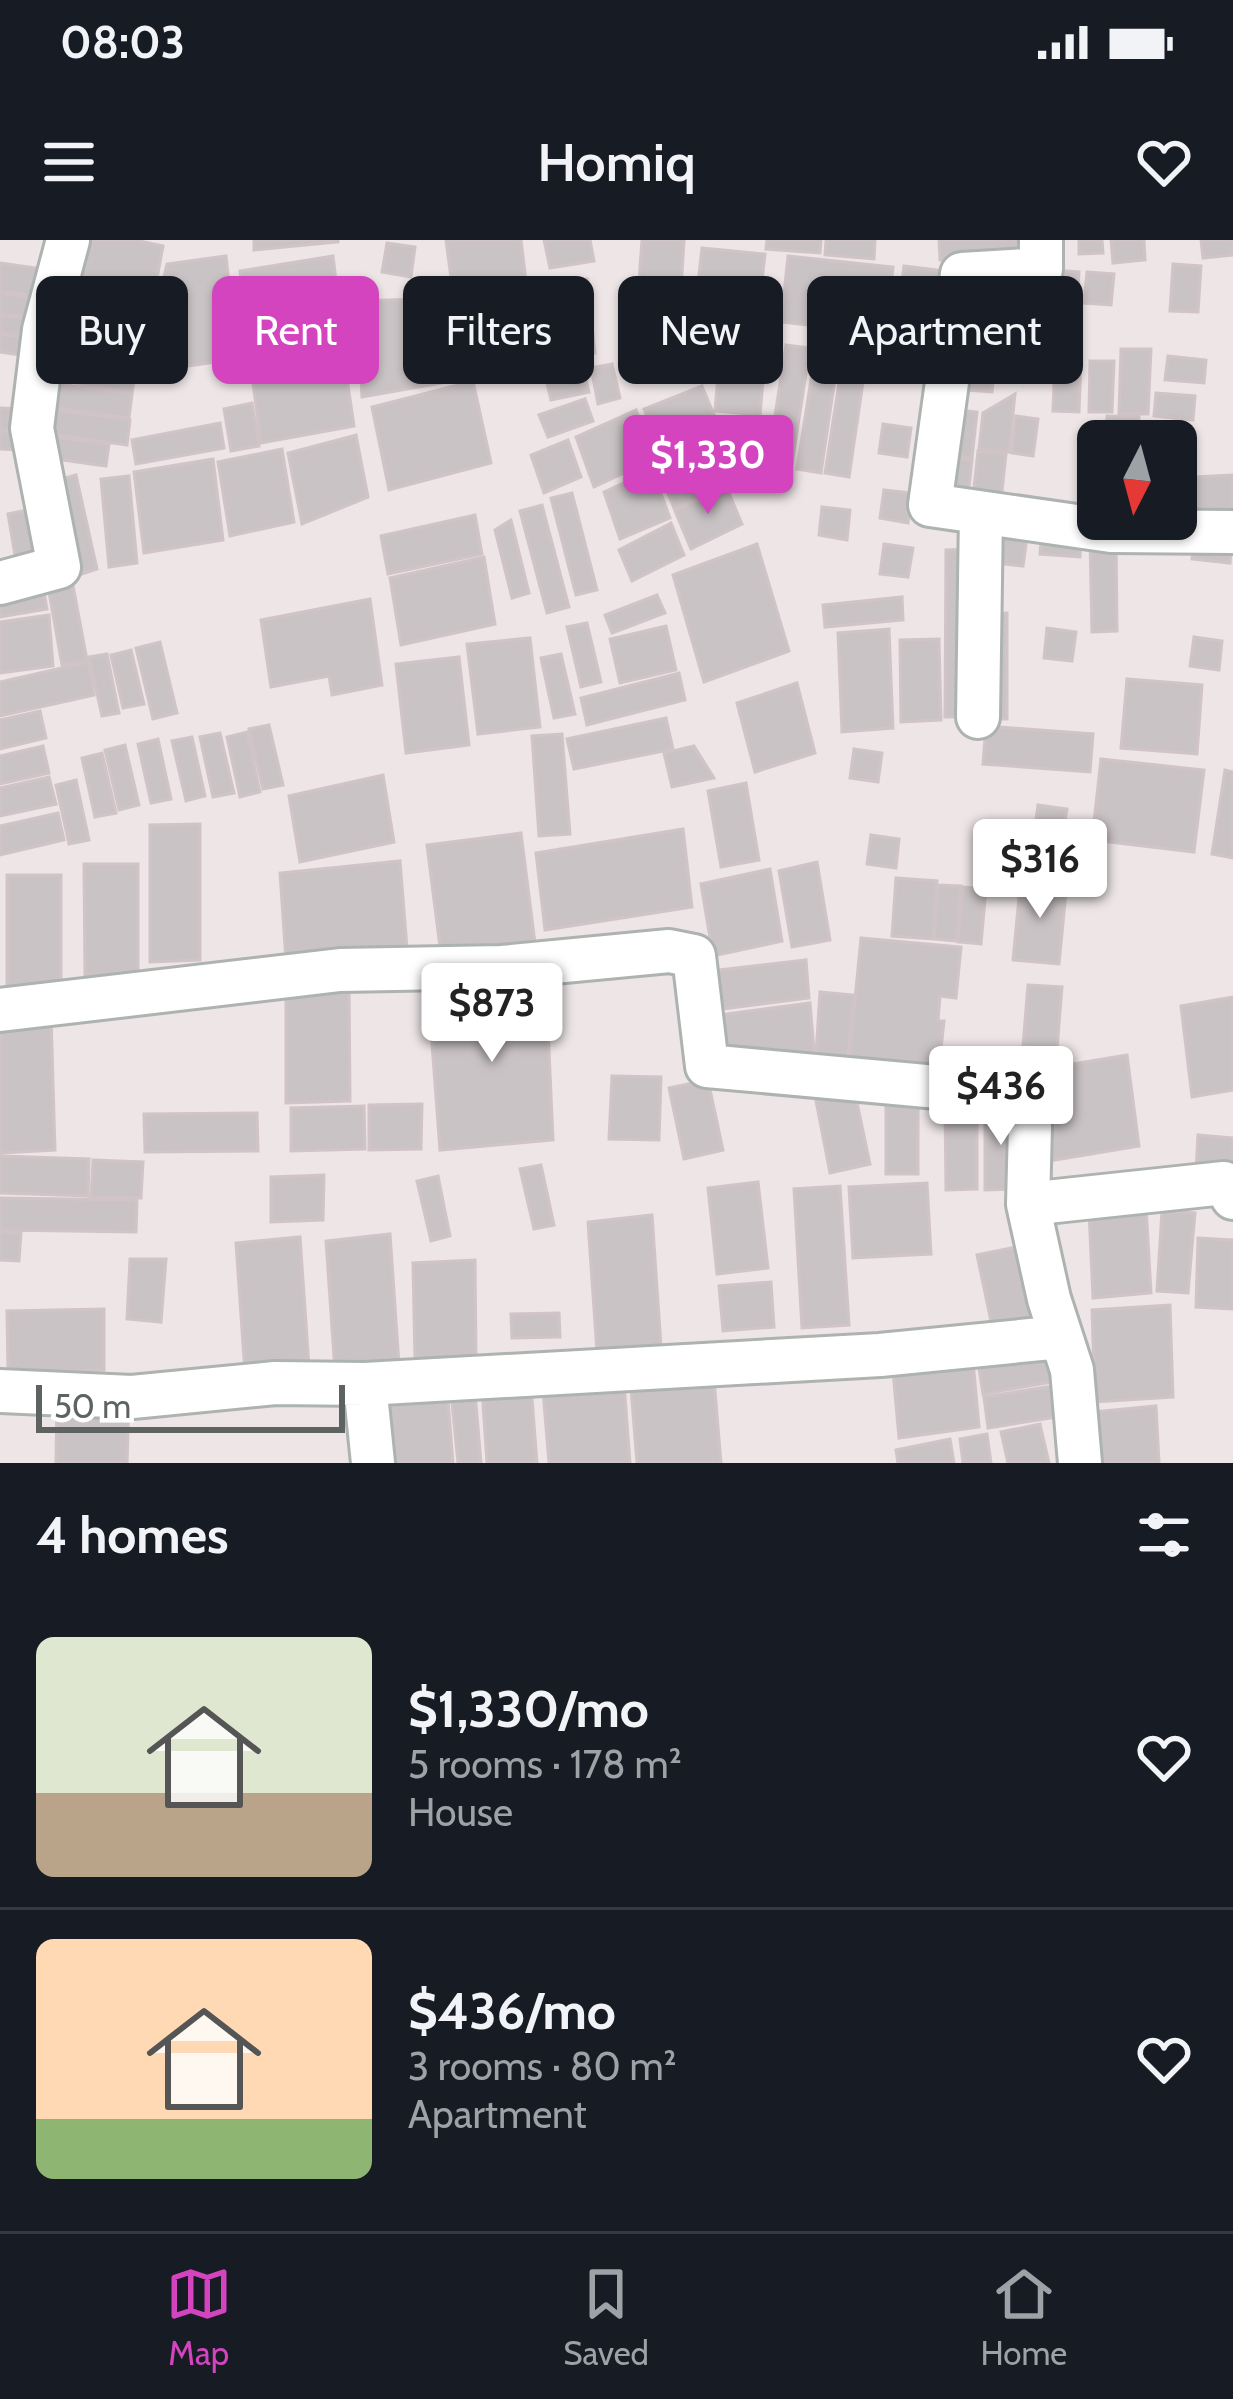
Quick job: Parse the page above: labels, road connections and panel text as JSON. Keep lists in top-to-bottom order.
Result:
{
  "scale_bar": "50 m",
  "north": "bottom",
  "page": {
    "status": "08:03",
    "header": "Homiq",
    "chip": [
      "Buy",
      "Rent",
      "Filters",
      "New",
      "Apartment"
    ],
    "price": [
      "$1,330",
      "$316",
      "$873",
      "$436"
    ],
    "scale": "50 m",
    "heading": "4 homes",
    "list": [
      {
        "name": "$1,330/mo",
        "note": "5 rooms · 178 m² · House"
      },
      {
        "name": "$436/mo",
        "note": "3 rooms · 80 m² · Apartment"
      }
    ],
    "tabs": ["Map", "Saved", "Home"]
  }
}
